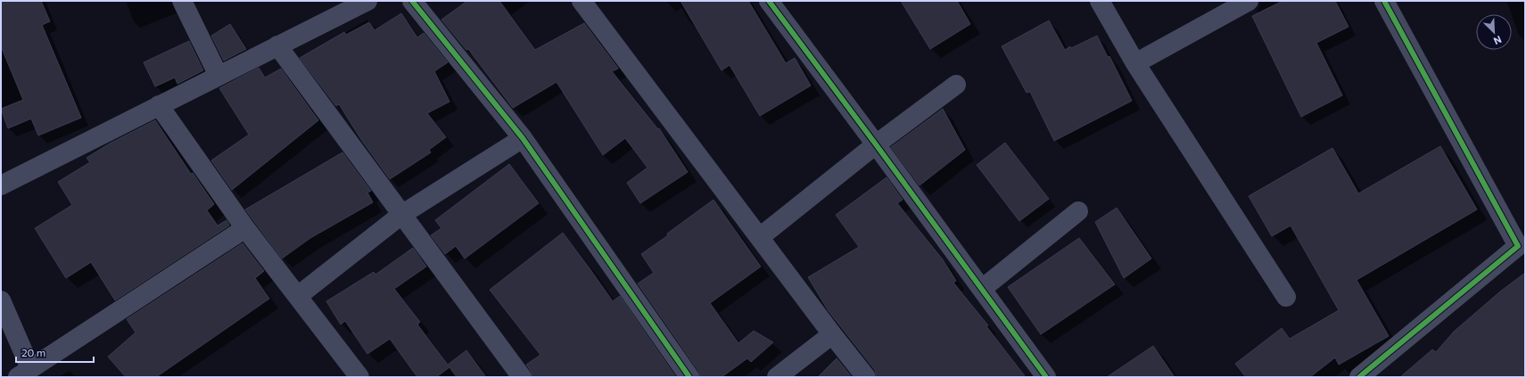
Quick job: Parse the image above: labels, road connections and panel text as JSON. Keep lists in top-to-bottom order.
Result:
{
  "scale_bar": "20 m",
  "north": "bottom right"
}
